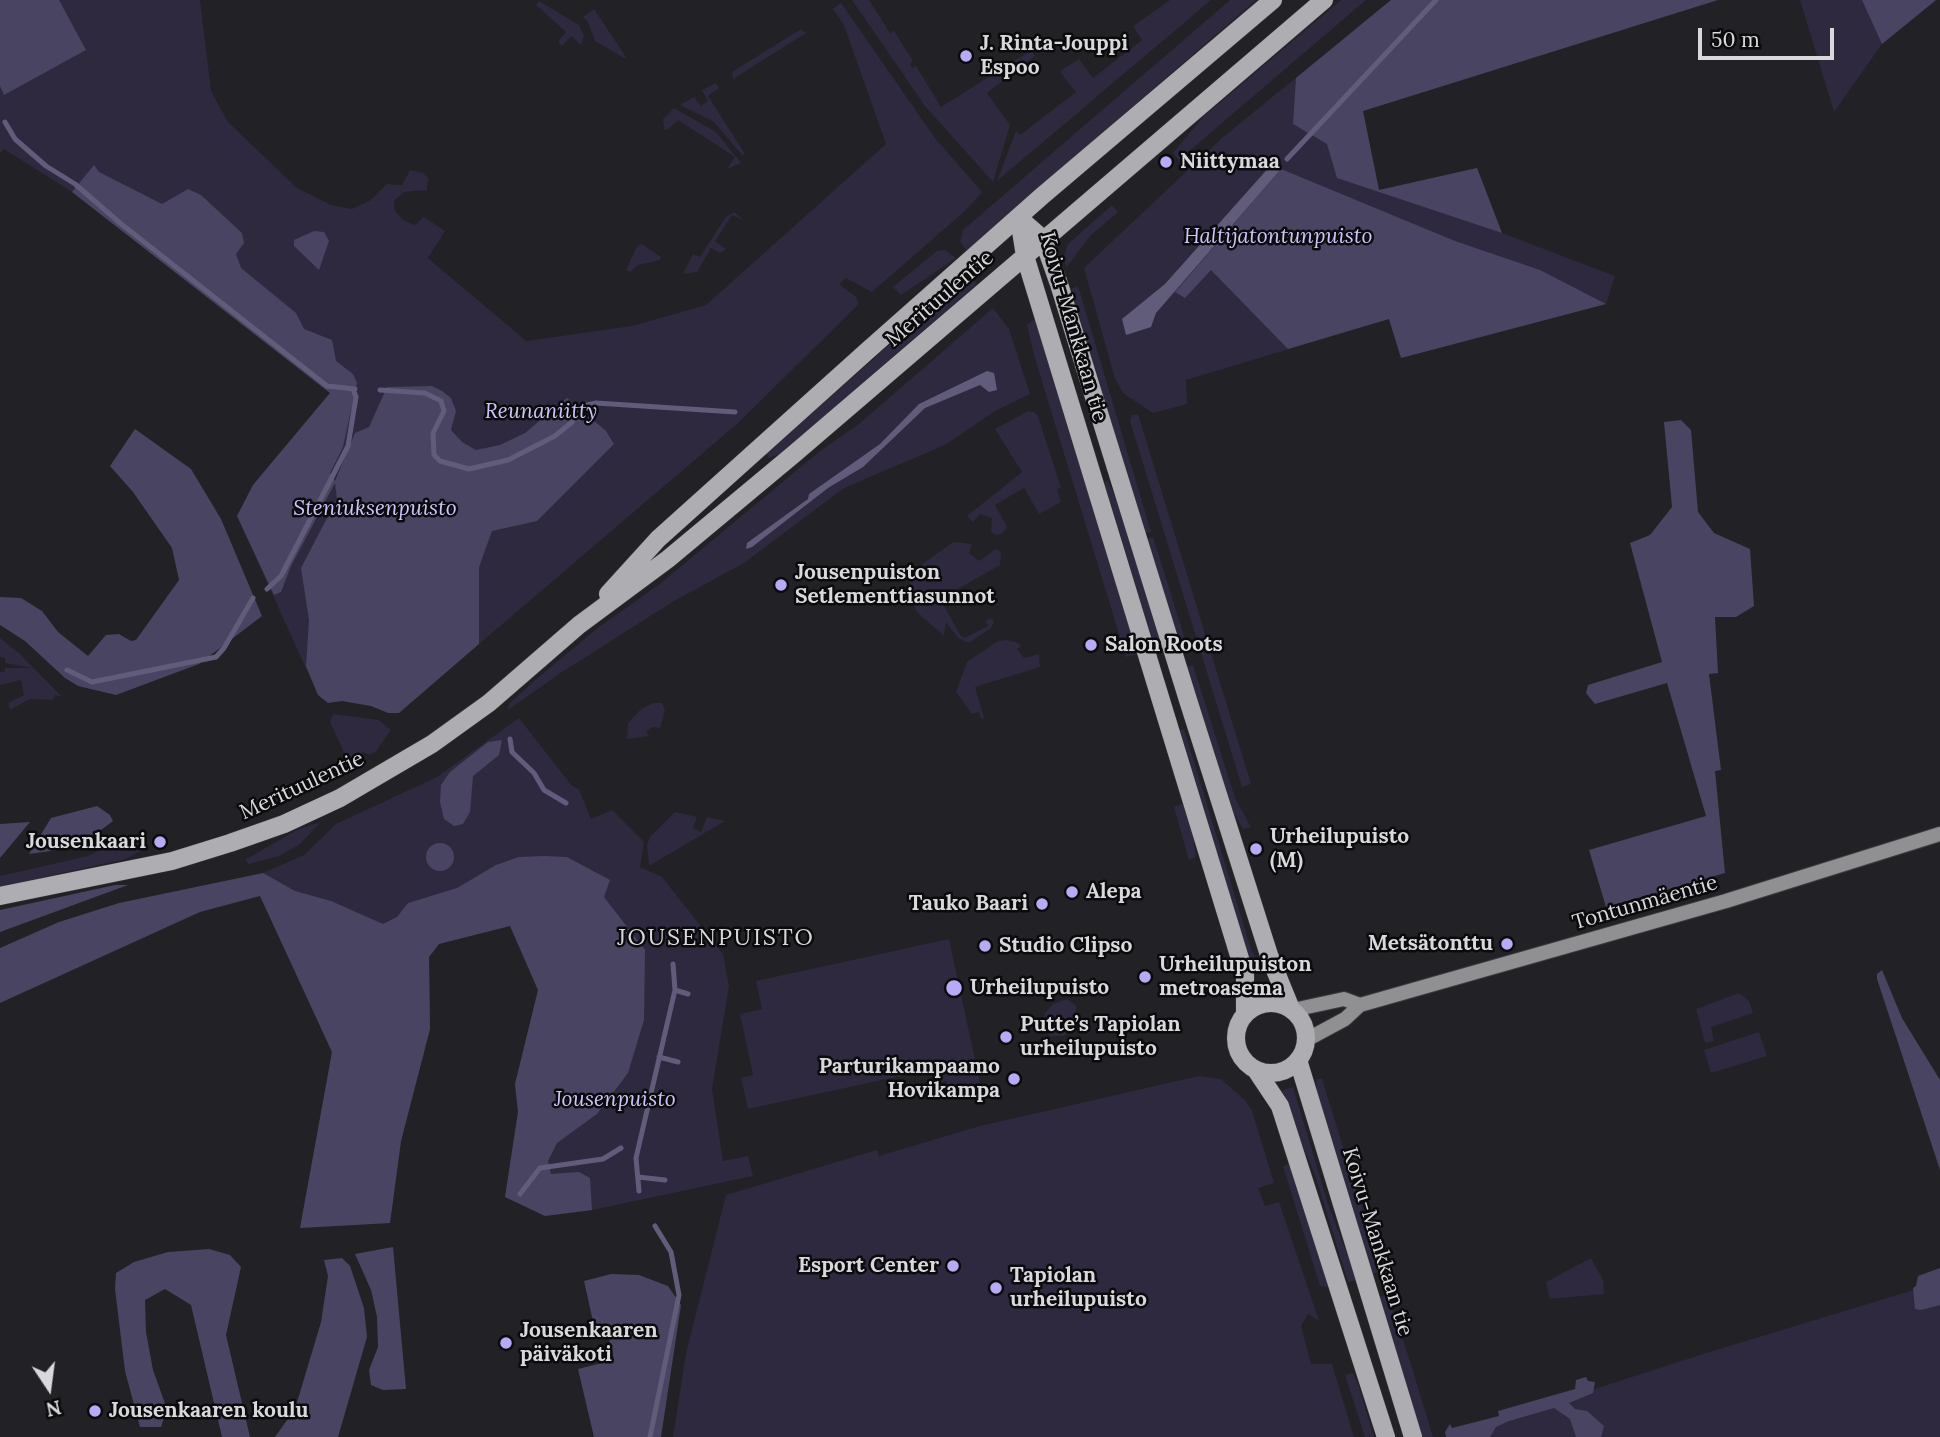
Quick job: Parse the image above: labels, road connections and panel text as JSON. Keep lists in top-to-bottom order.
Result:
{
  "streets": {
    "main road": ["Merituulentie", "Koivu-Mankkaan tie"],
    "street": ["Tontunmäentie"]
  },
  "crossings": [
    ["Merituulentie", "Koivu-Mankkaan tie"],
    ["Koivu-Mankkaan tie", "Tontunmäentie"]
  ],
  "districts": ["JOUSENPUISTO"],
  "parks": [
    "Haltijatontunpuisto",
    "Reunaniitty",
    "Steniuksenpuisto",
    "Jousenpuisto"
  ],
  "places": [
    "J. Rinta-Jouppi Espoo",
    "Niittymaa",
    "Jousenpuiston Setlementtiasunnot",
    "Salon Roots",
    "Jousenkaari",
    "Urheilupuisto (M)",
    "Alepa",
    "Tauko Baari",
    "Metsätonttu",
    "Studio Clipso",
    "Urheilupuiston metroasema",
    "Urheilupuisto",
    "Putte’s Tapiolan urheilupuisto",
    "Parturikampaamo Hovikampa",
    "Esport Center",
    "Tapiolan urheilupuisto",
    "Jousenkaaren päiväkoti",
    "Jousenkaaren koulu"
  ],
  "scale_bar": "50 m",
  "north": "bottom"
}
